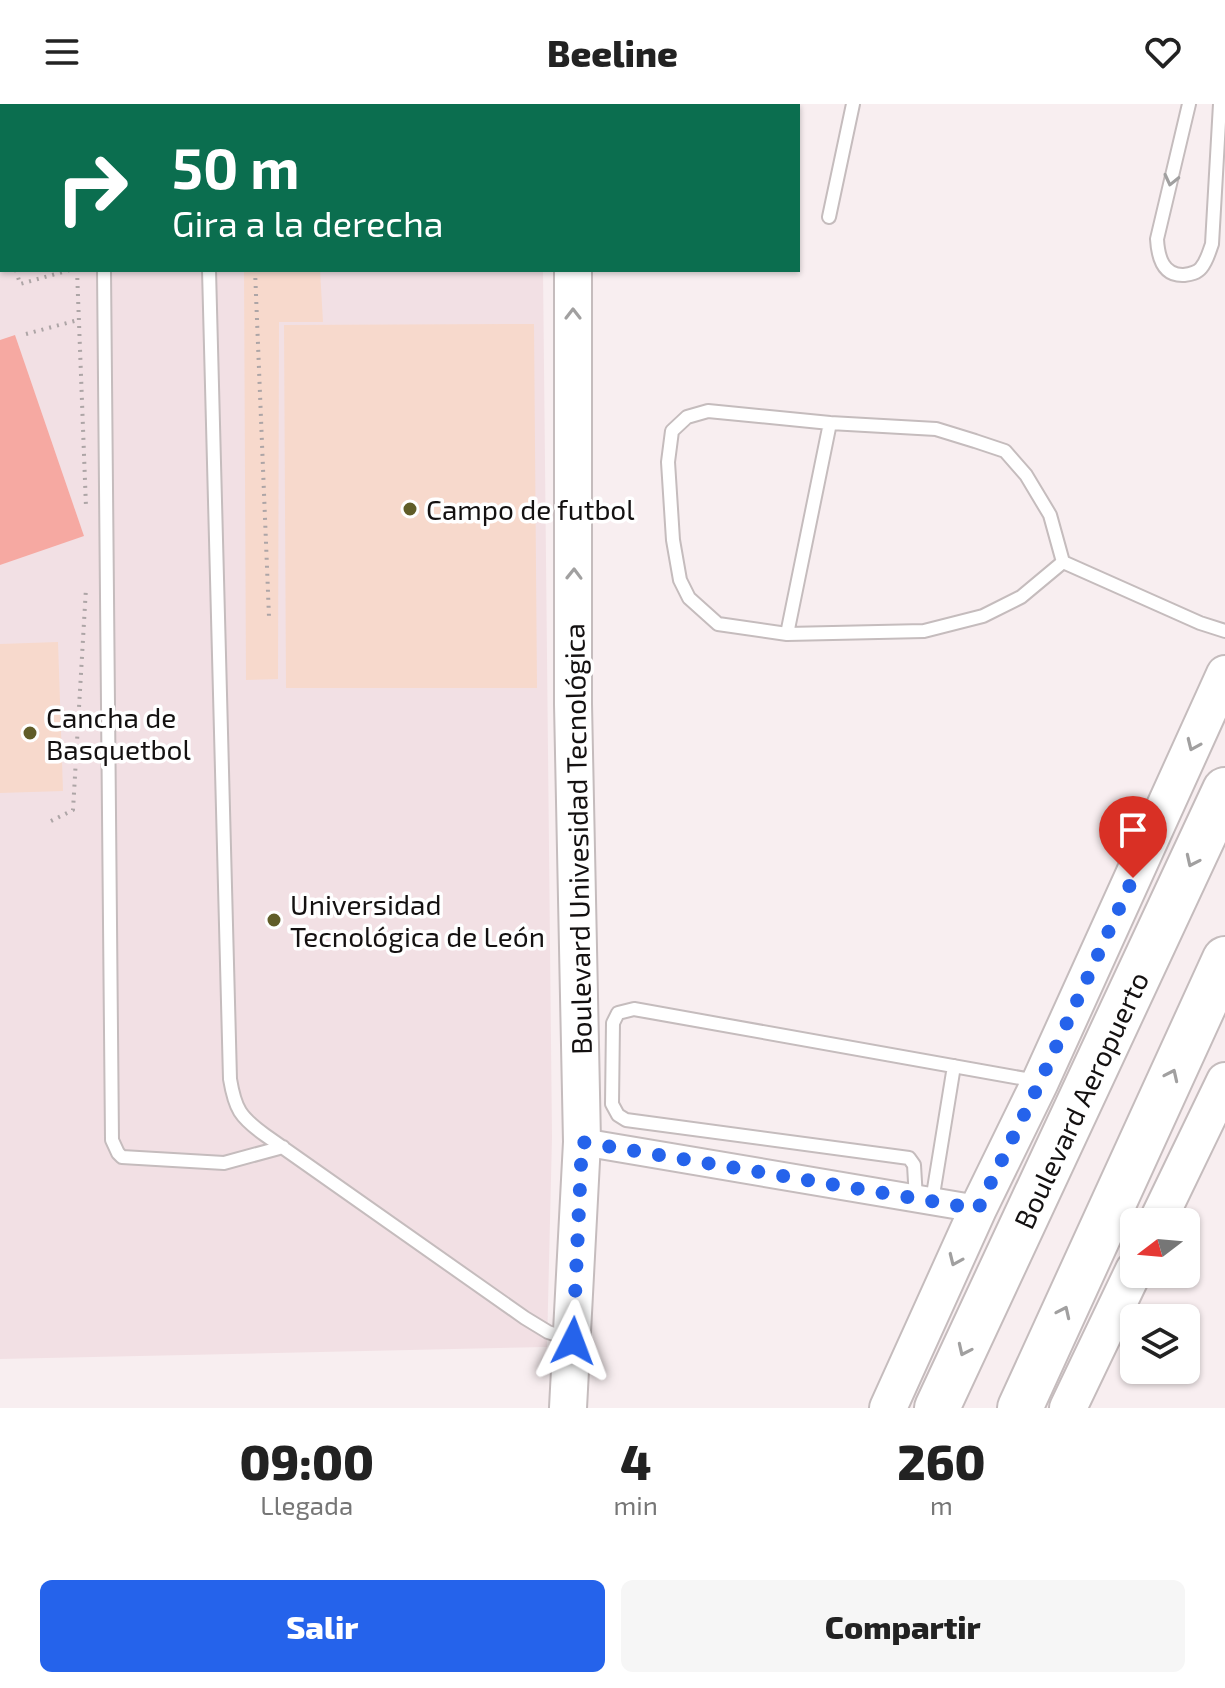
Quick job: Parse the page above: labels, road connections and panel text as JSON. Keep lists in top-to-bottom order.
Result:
{
  "streets": {
    "highway": ["Boulevard Aeropuerto"],
    "street": ["Boulevard Univesidad Tecnológica"]
  },
  "one_way": ["Boulevard Univesidad Tecnológica"],
  "places": ["Campo de futbol", "Cancha de Basquetbol", "Universidad Tecnológica de León"],
  "north": "left",
  "page": {
    "header": "Beeline",
    "turn": ["50 m", "Gira a la derecha"],
    "eta": [
      "09:00",
      "Llegada",
      "4",
      "min",
      "260",
      "m"
    ],
    "buttons": ["Salir", "Compartir"]
  }
}
